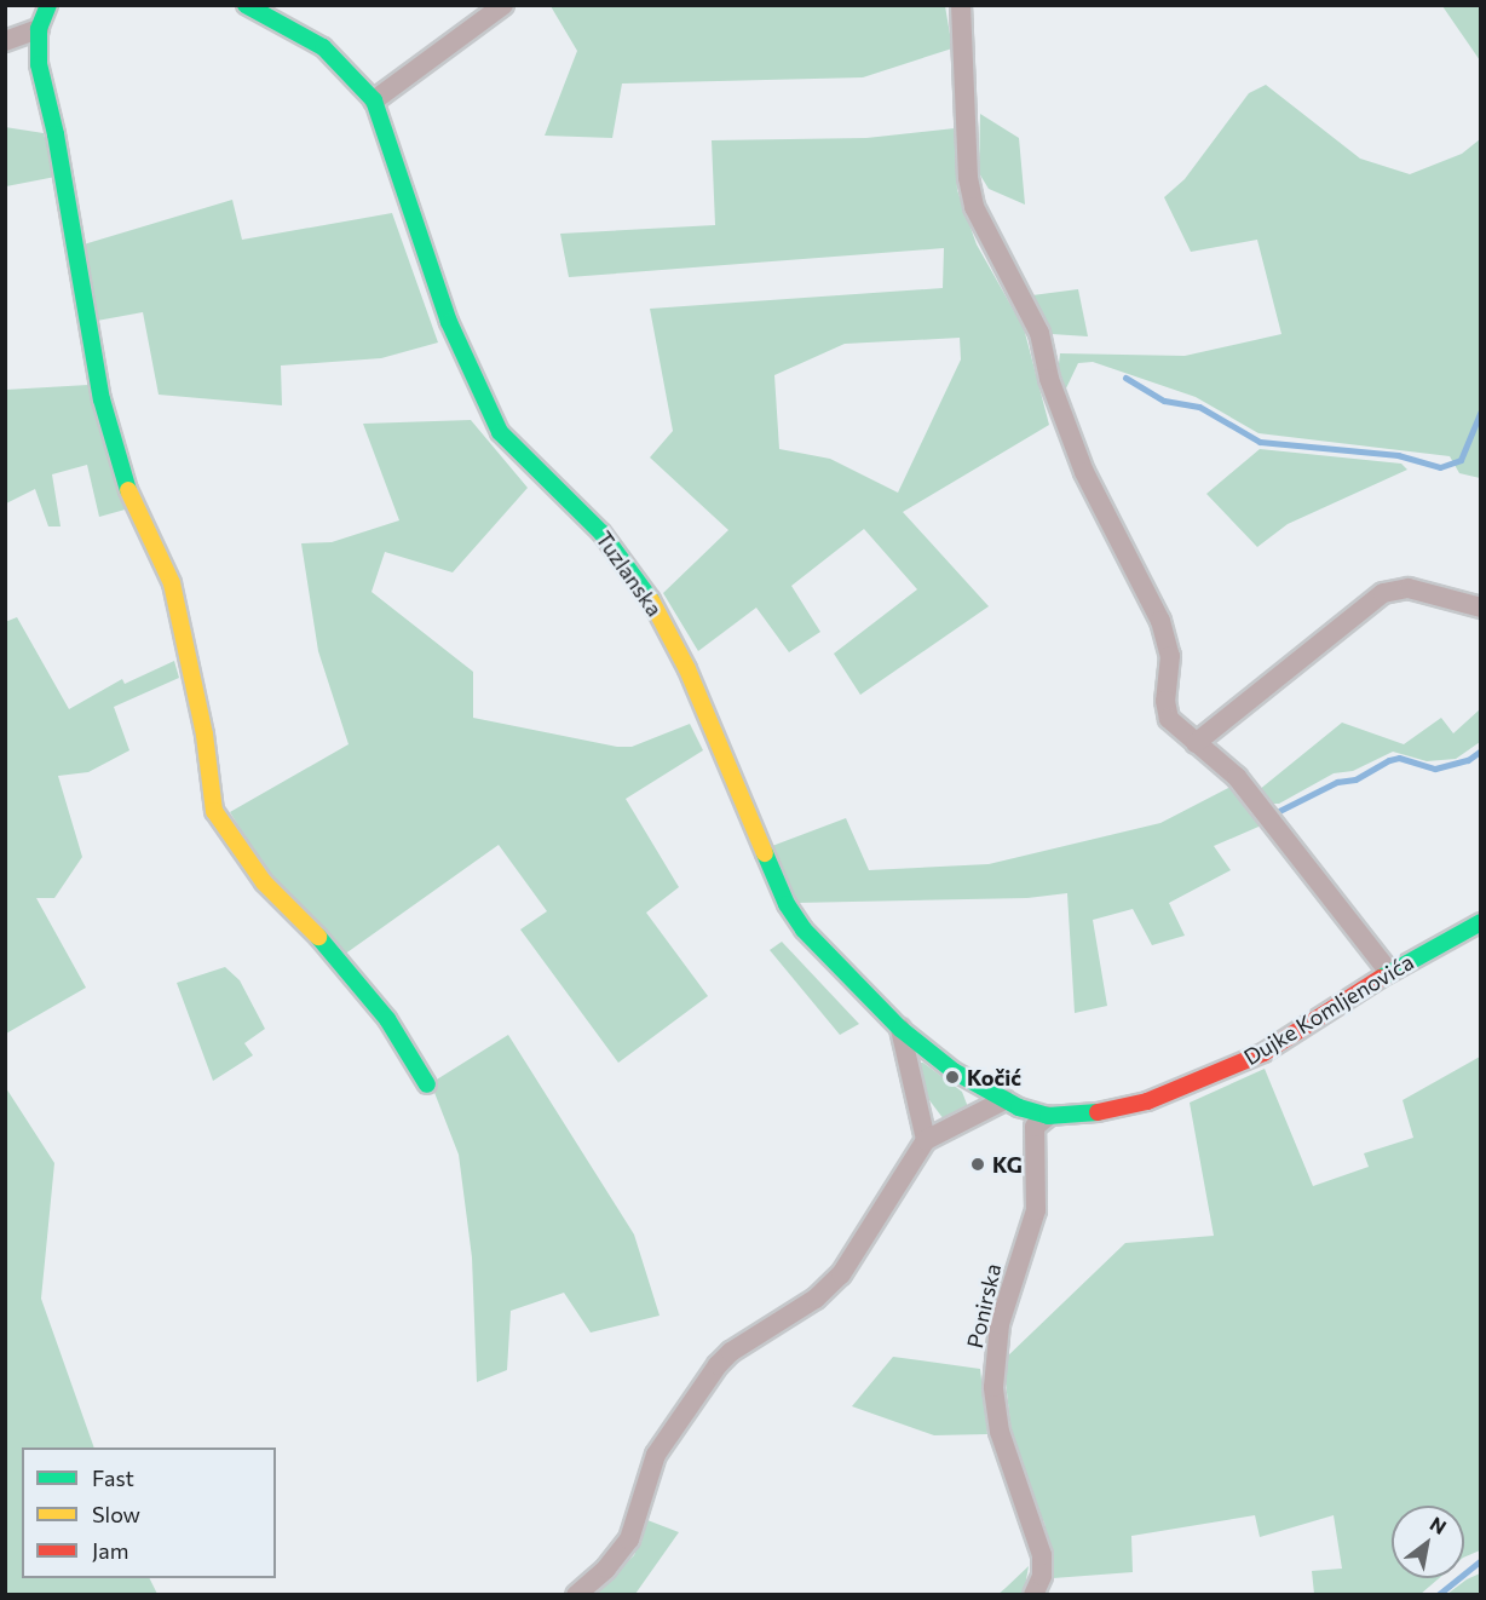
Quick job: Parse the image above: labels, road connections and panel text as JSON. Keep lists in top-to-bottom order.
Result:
{
  "streets": {
    "street": ["Tuzlanska", "Dujke Komljenovića", "Ponirska"]
  },
  "crossings": [
    ["Tuzlanska", "Dujke Komljenovića"],
    ["Tuzlanska", "Ponirska"],
    ["Dujke Komljenovića", "Ponirska"]
  ],
  "places": ["Kočić", "KG"],
  "legend": ["Fast", "Slow", "Jam"],
  "north": "top right"
}
